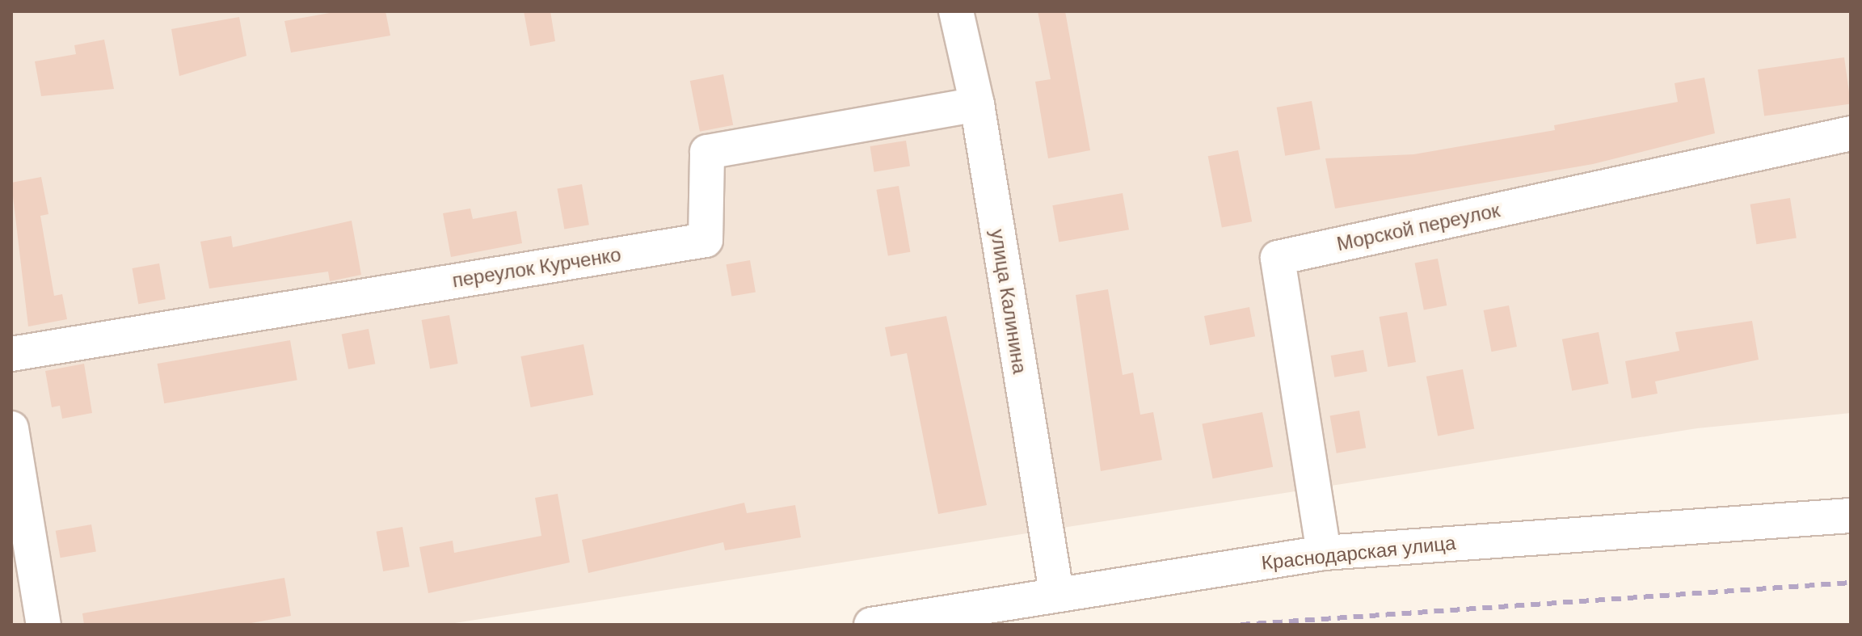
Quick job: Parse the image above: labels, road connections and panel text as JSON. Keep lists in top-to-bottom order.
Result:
{
  "streets": {
    "street": [
      "Морской переулок",
      "переулок Курченко",
      "улица Калинина",
      "Краснодарская улица"
    ]
  },
  "crossings": [
    ["Морской переулок", "Краснодарская улица"],
    ["переулок Курченко", "улица Калинина"],
    ["улица Калинина", "Краснодарская улица"]
  ]
}
